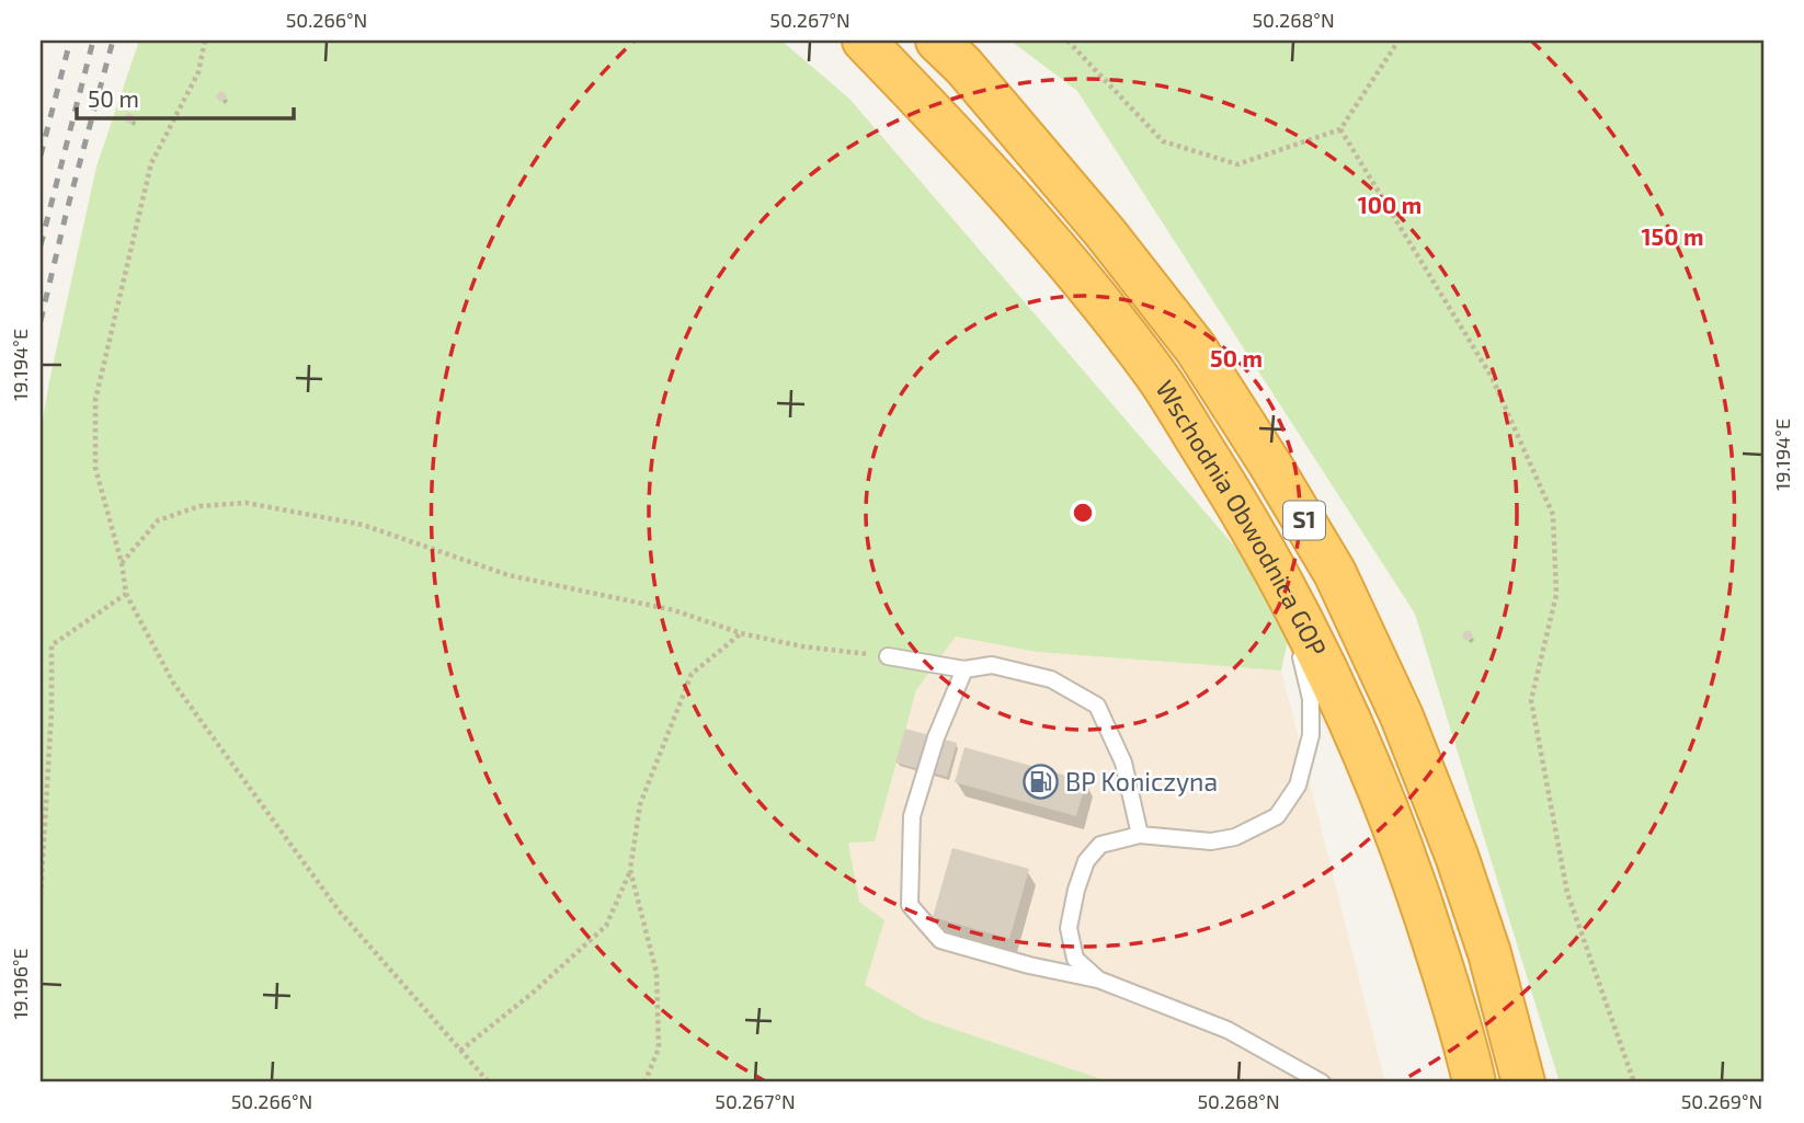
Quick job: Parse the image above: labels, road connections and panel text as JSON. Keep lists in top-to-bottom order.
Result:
{
  "streets": {
    "highway": ["Wschodnia Obwodnica GOP", "S1"]
  },
  "places": {
    "fuel station": ["BP Koniczyna"]
  },
  "scale_bar": "50 m",
  "coordinates": [
    "50.266°N",
    "50.267°N",
    "50.268°N",
    "19.194°E",
    "19.196°E",
    "50.269°N"
  ],
  "rings": ["100 m", "150 m", "50 m"]
}
